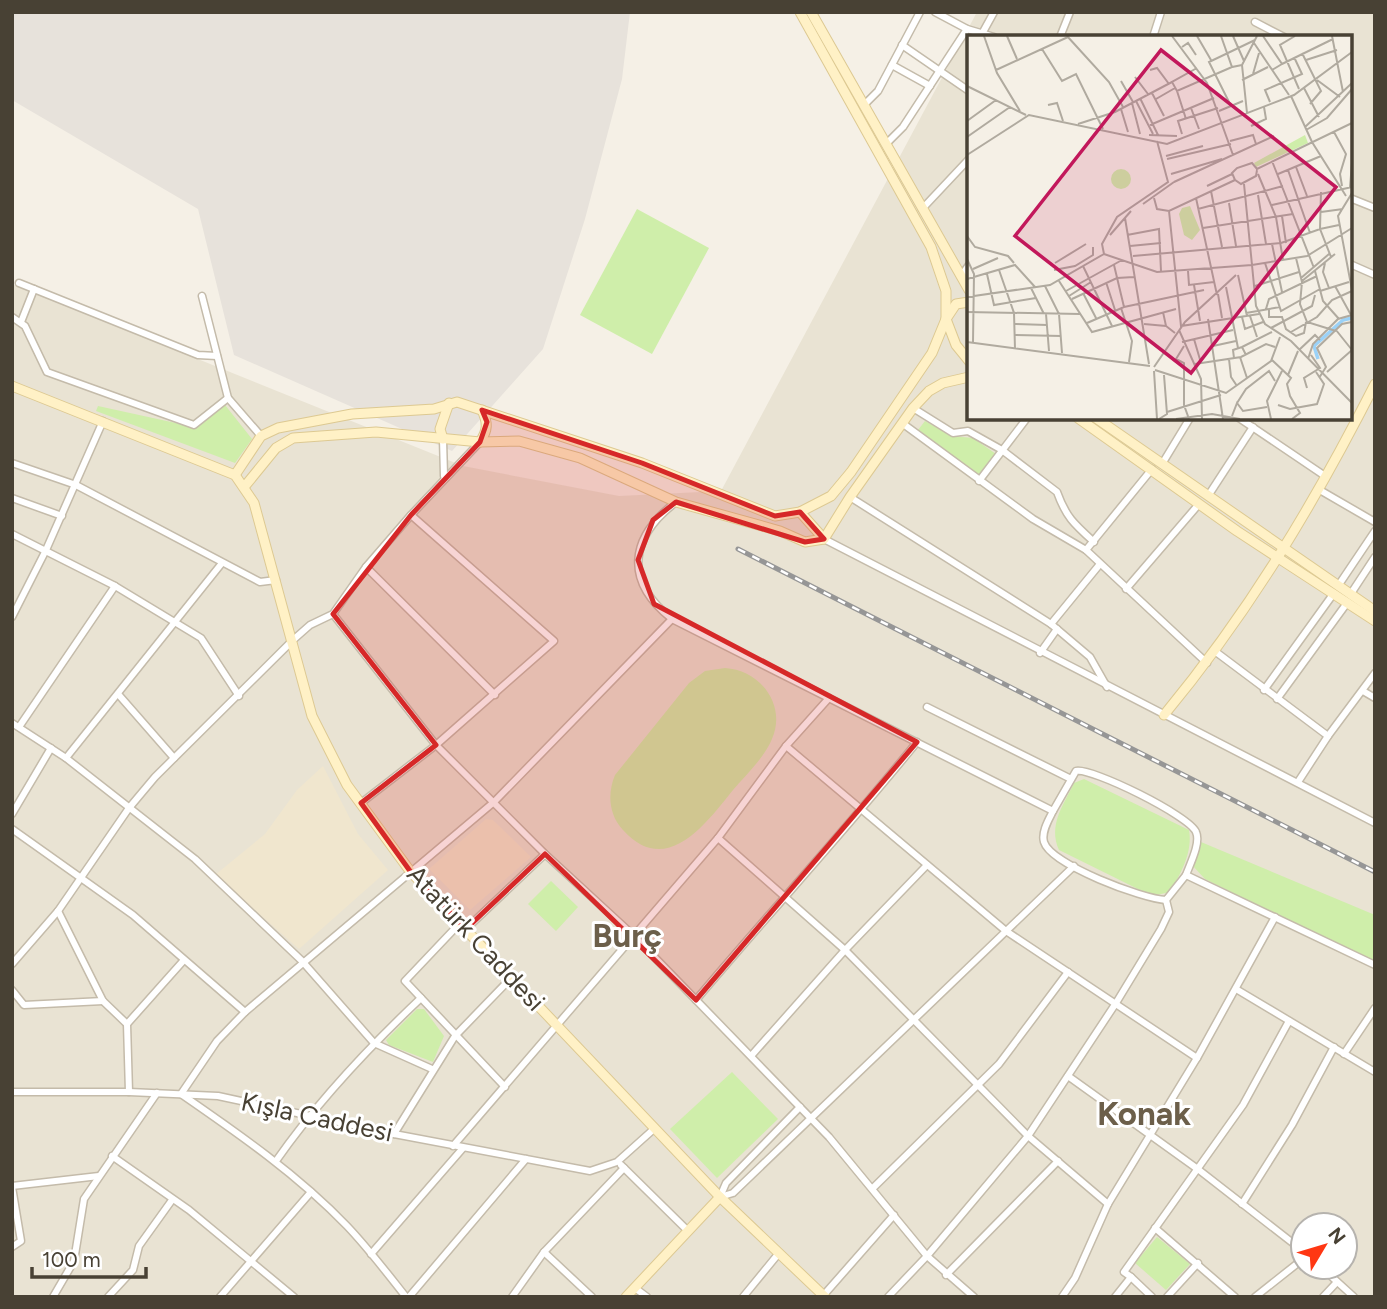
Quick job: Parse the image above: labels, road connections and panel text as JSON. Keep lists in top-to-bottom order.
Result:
{
  "streets": {
    "main road": ["Atatürk Caddesi"],
    "street": ["Kışla Caddesi"]
  },
  "districts": ["Burç", "Konak"],
  "scale_bar": "100 m",
  "north": "top right"
}
